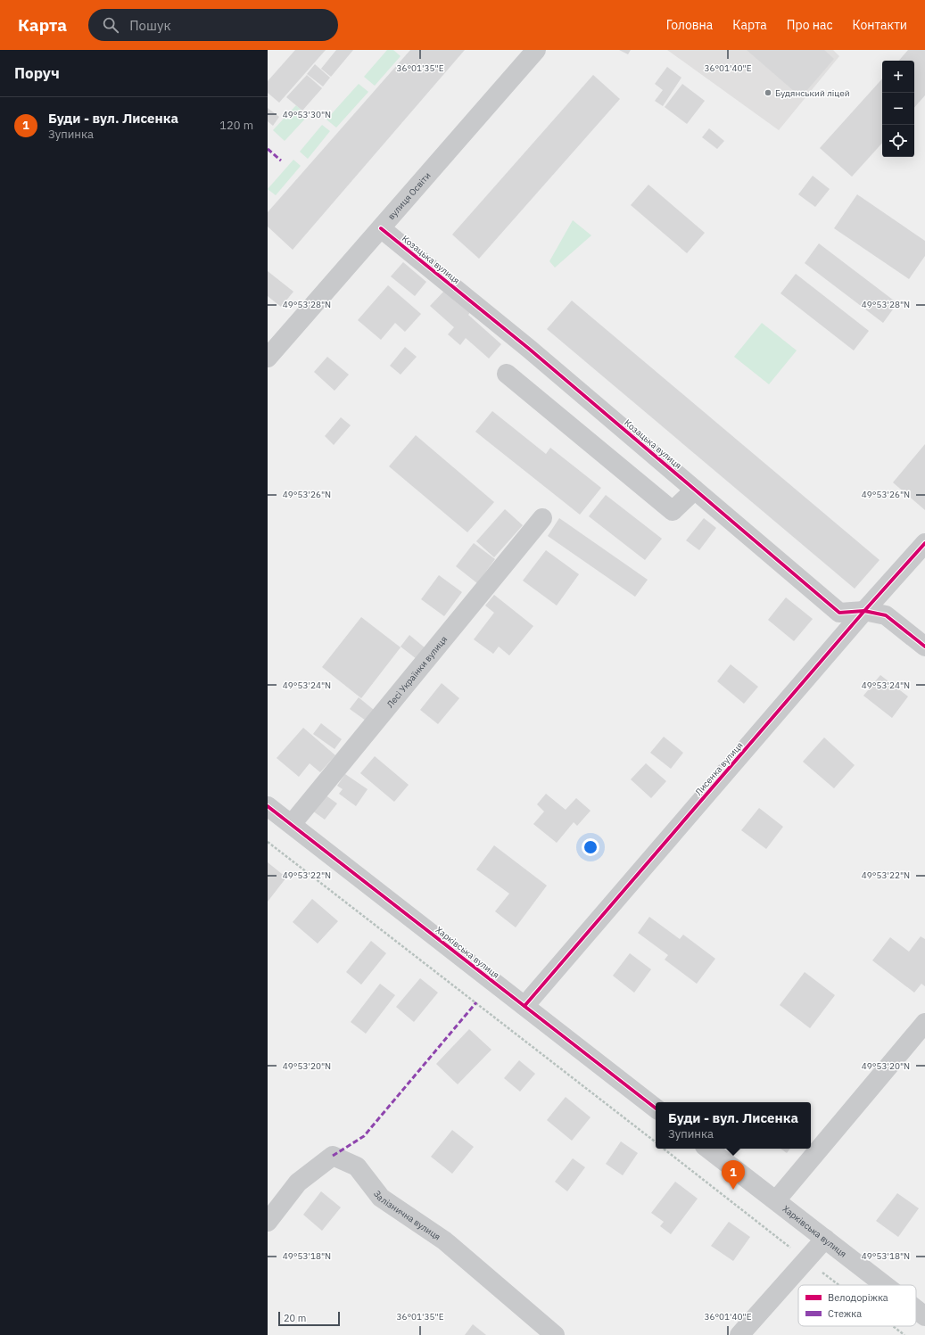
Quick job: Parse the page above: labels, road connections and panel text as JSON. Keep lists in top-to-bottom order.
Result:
{
  "streets": {
    "street": [
      "вулиця Освіти",
      "Козацька вулиця",
      "Лесі Українки вулиця",
      "Лисенка вулиця",
      "Харківська вулиця",
      "Залізнична вулиця"
    ]
  },
  "crossings": [
    ["вулиця Освіти", "Козацька вулиця"],
    ["Козацька вулиця", "Лисенка вулиця"],
    ["Лесі Українки вулиця", "Харківська вулиця"],
    ["Лисенка вулиця", "Харківська вулиця"]
  ],
  "places": ["Будянський ліцей"],
  "legend": ["Велодоріжка", "Стежка"],
  "scale_bar": "20 m",
  "page": {
    "header": "Карта",
    "search": "Пошук",
    "nav": [
      "Головна",
      "Карта",
      "Про нас",
      "Контакти"
    ],
    "heading": "Поруч",
    "map_buttons": ["+", "−"],
    "list": [
      {
        "mark": "1",
        "name": "Буди - вул. Лисенка",
        "note": "Зупинка",
        "value": "120 m"
      }
    ],
    "popup": ["Буди - вул. Лисенка", "Зупинка"],
    "pins": "1",
    "scale": "20 m"
  },
  "coordinates": [
    "36°01'35\"E",
    "36°01'40\"E",
    "49°53'30\"N",
    "49°53'28\"N",
    "49°53'26\"N",
    "49°53'24\"N",
    "49°53'22\"N",
    "49°53'20\"N",
    "49°53'18\"N"
  ]
}
